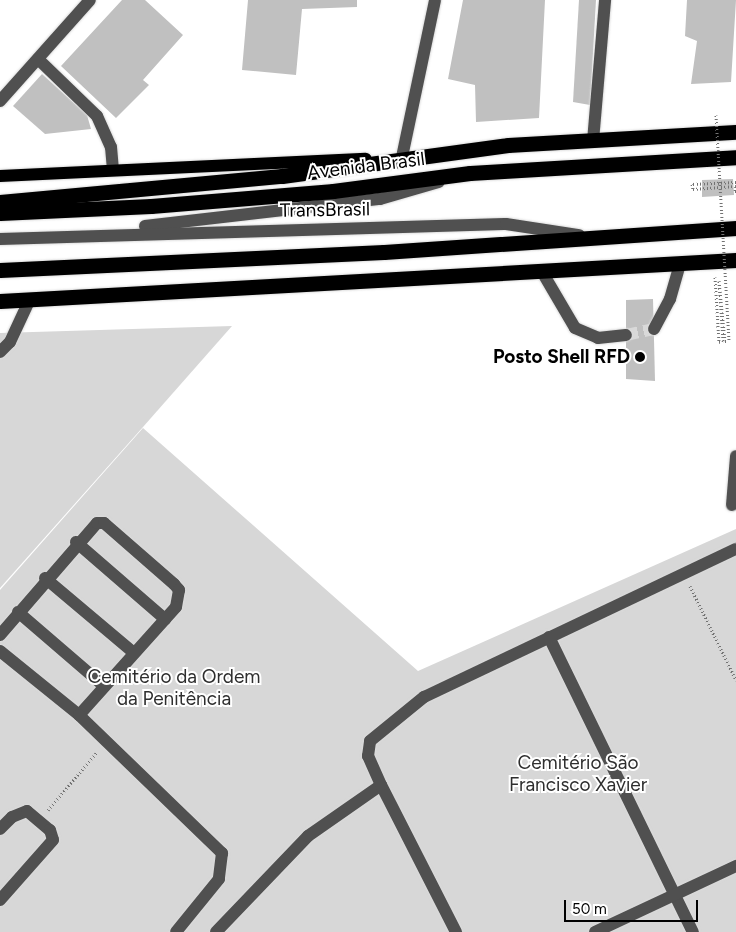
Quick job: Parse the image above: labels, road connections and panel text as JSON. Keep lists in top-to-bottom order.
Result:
{
  "streets": {
    "highway": ["Avenida Brasil"],
    "street": ["TransBrasil"]
  },
  "crossings": [
    ["Avenida Brasil", "TransBrasil"]
  ],
  "parks": ["Cemitério da Ordem da Penitência", "Cemitério São Francisco Xavier"],
  "places": ["Posto Shell RFD"],
  "scale_bar": "50 m"
}
